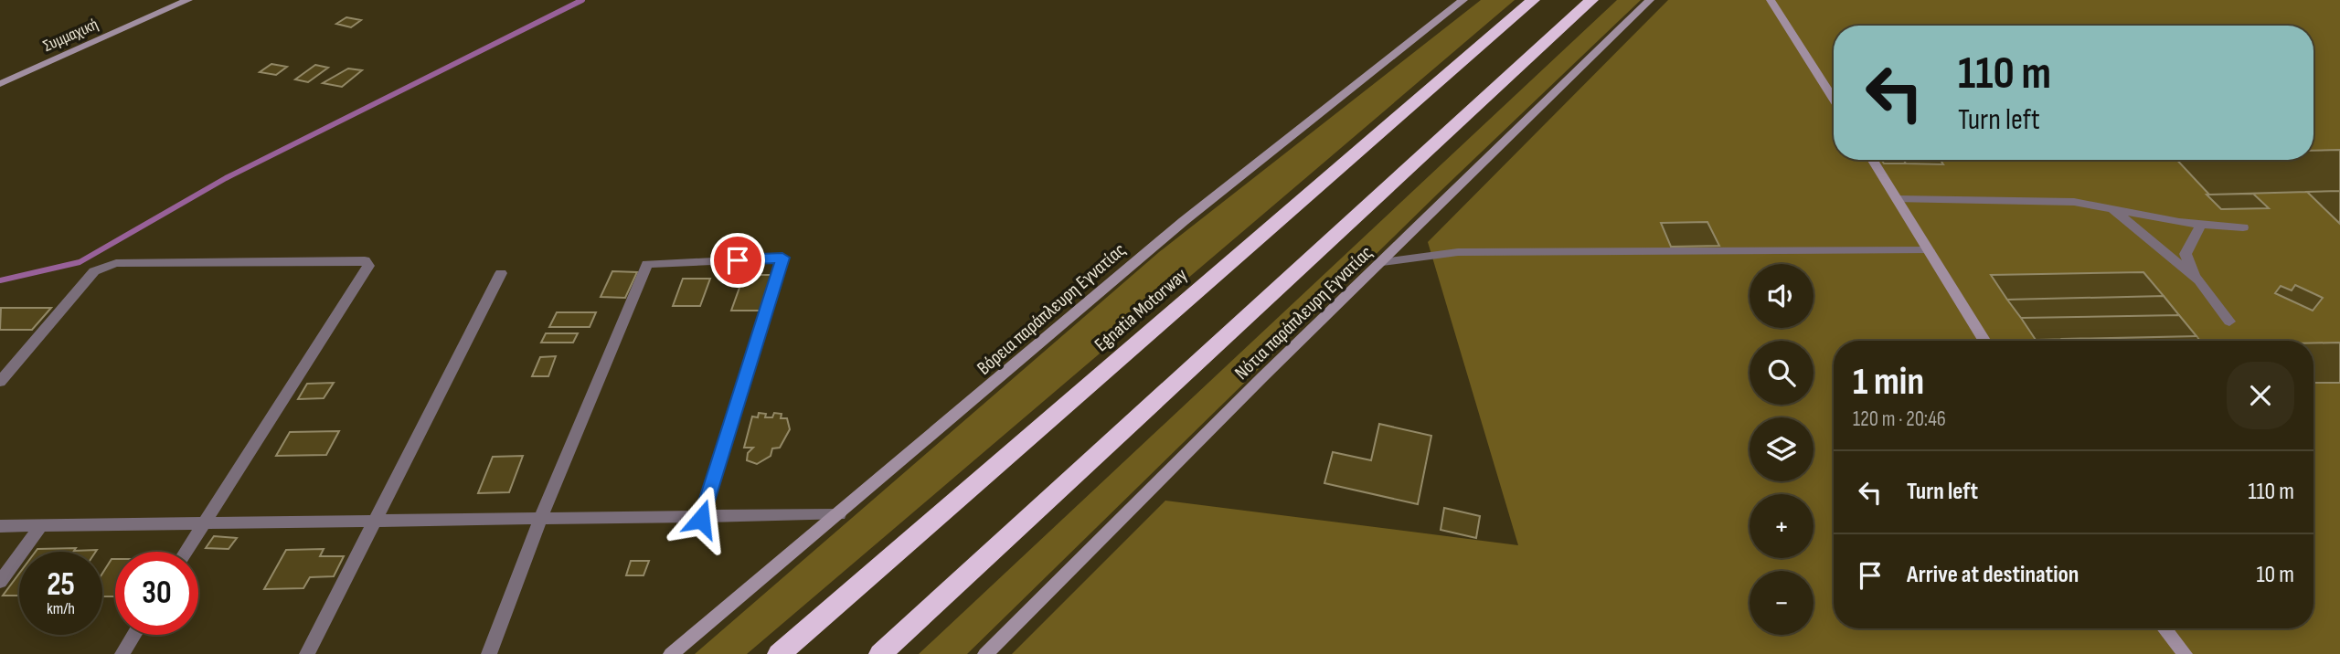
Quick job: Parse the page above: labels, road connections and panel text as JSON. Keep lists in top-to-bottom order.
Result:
{
  "streets": {
    "highway": ["Egnatia Motorway"],
    "street": ["Συμμαχική", "Βόρεια παράπλευρη Εγνατίας", "Νότια παράπλευρη Εγνατίας"]
  },
  "page": {
    "turn": ["110 m", "Turn left"],
    "map_buttons": ["+", "−"],
    "heading": ["1 min", "120 m · 20:46"],
    "list": [
      {
        "name": "Turn left",
        "value": "110 m"
      },
      {
        "name": "Arrive at destination",
        "value": "10 m"
      }
    ],
    "speed": "25 km/h",
    "limit": "30"
  }
}
